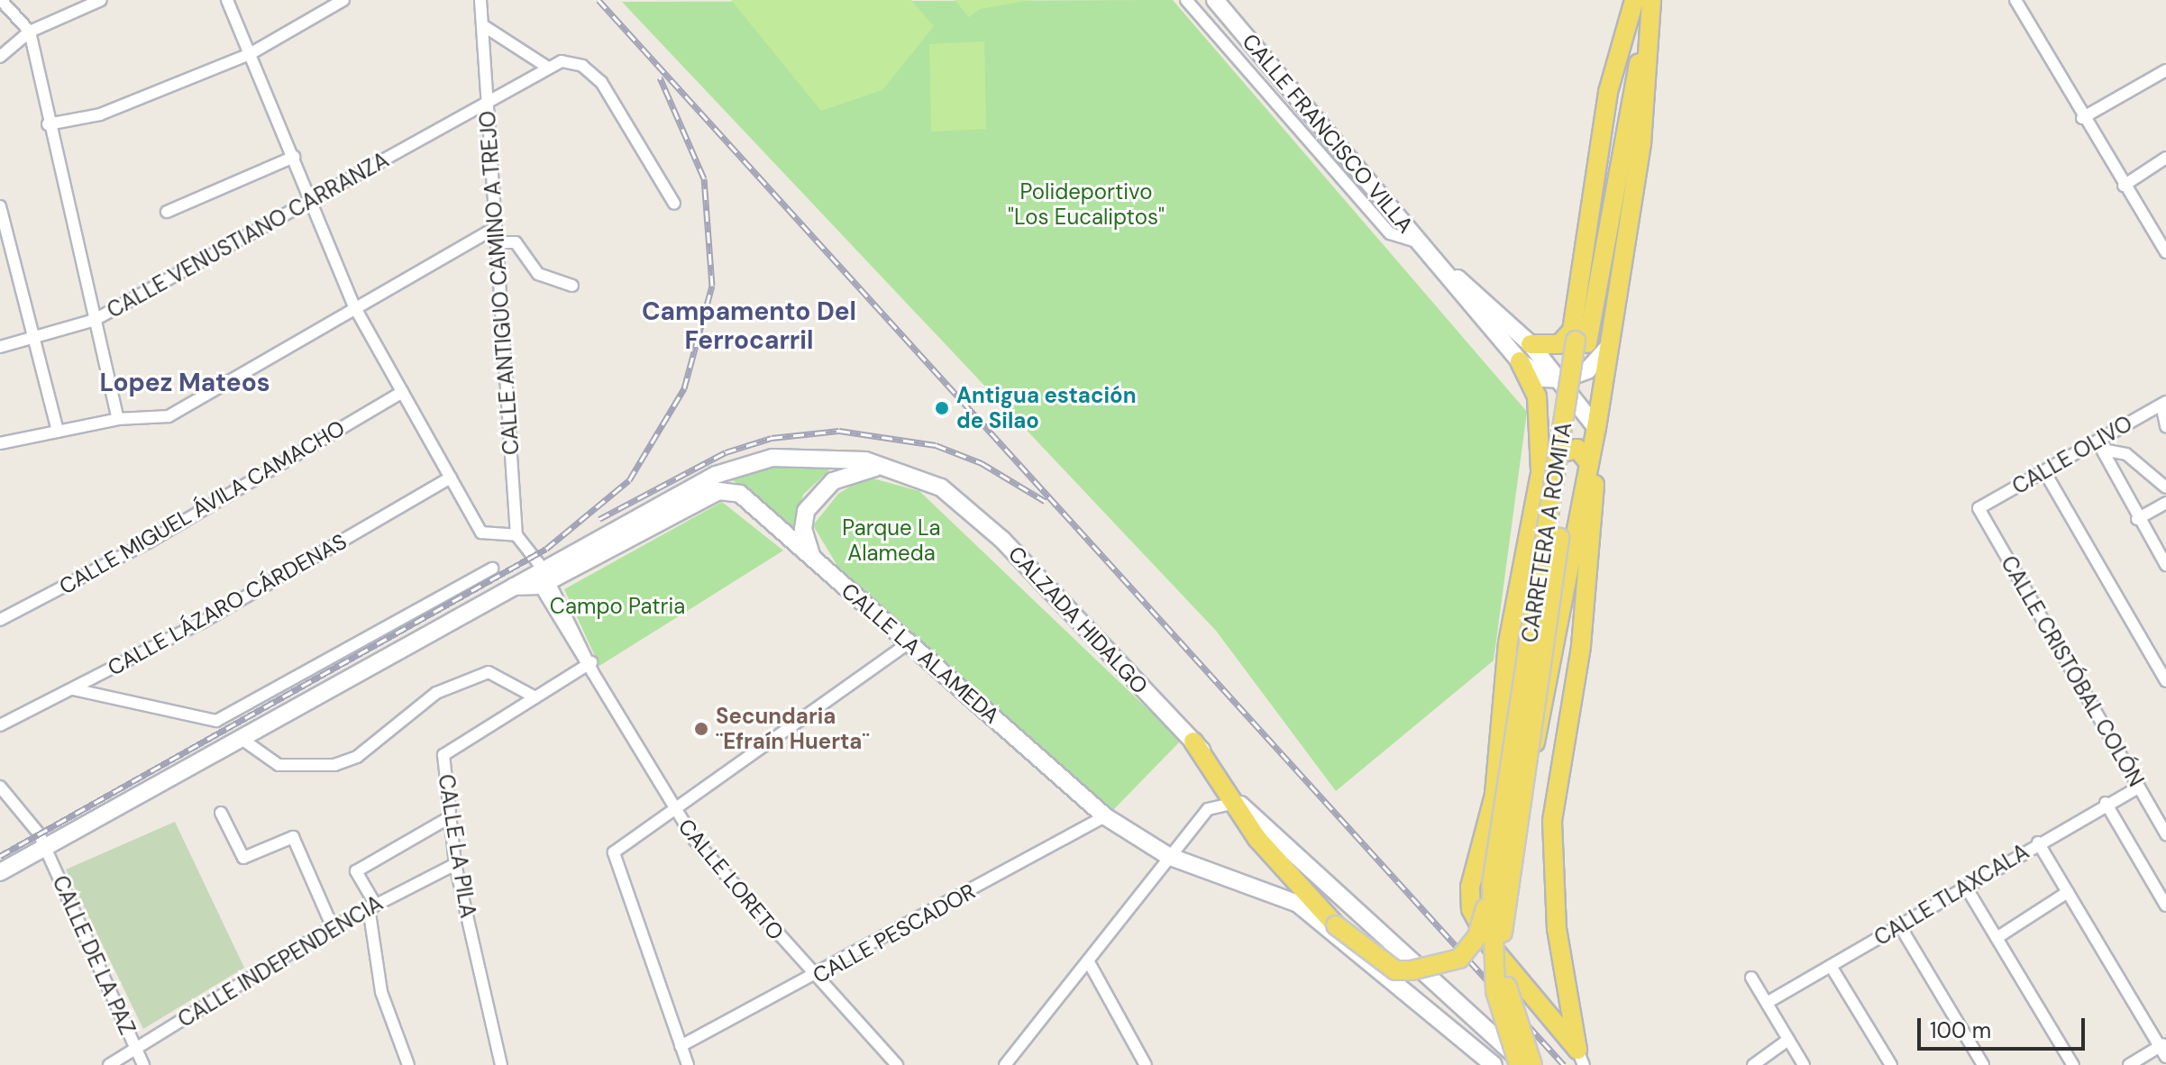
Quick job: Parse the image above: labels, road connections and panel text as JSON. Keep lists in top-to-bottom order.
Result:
{
  "streets": {
    "main road": ["CARRETERA A ROMITA"],
    "street": [
      "CALLE FRANCISCO VILLA",
      "CALLE VENUSTIANO CARRANZA",
      "CALLE ANTIGUO CAMINO A TREJO",
      "CALLE OLIVO",
      "CALLE MIGUEL ÁVILA CAMACHO",
      "CALLE LÁZARO CÁRDENAS",
      "CALZADA HIDALGO",
      "CALLE LA ALAMEDA",
      "CALLE CRISTÓBAL COLÓN",
      "CALLE LA PILA",
      "CALLE LORETO",
      "CALLE TLAXCALA",
      "CALLE PESCADOR",
      "CALLE DE LA PAZ",
      "CALLE INDEPENDENCIA"
    ]
  },
  "crossings": [
    ["CALLE VENUSTIANO CARRANZA", "CALLE ANTIGUO CAMINO A TREJO"],
    ["CALLE ANTIGUO CAMINO A TREJO", "CALZADA HIDALGO"],
    ["CALLE ANTIGUO CAMINO A TREJO", "CALLE LORETO"],
    ["CALLE OLIVO", "CALLE CRISTÓBAL COLÓN"],
    ["CALZADA HIDALGO", "CALLE LA ALAMEDA"],
    ["CALZADA HIDALGO", "CALLE LORETO"],
    ["CALZADA HIDALGO", "CALLE DE LA PAZ"],
    ["CALLE LA ALAMEDA", "CALLE PESCADOR"],
    ["CALLE CRISTÓBAL COLÓN", "CALLE TLAXCALA"],
    ["CALLE LA PILA", "CALLE LORETO"],
    ["CALLE LA PILA", "CALLE INDEPENDENCIA"],
    ["CALLE LORETO", "CALLE PESCADOR"],
    ["CALLE DE LA PAZ", "CALLE INDEPENDENCIA"]
  ],
  "districts": ["Campamento Del Ferrocarril", "Lopez Mateos"],
  "parks": ["Polideportivo \"Los Eucaliptos\"", "Parque La Alameda", "Campo Patria"],
  "places": ["Antigua estación de Silao", "Secundaria ¨Efraín Huerta¨"],
  "scale_bar": "100 m"
}
